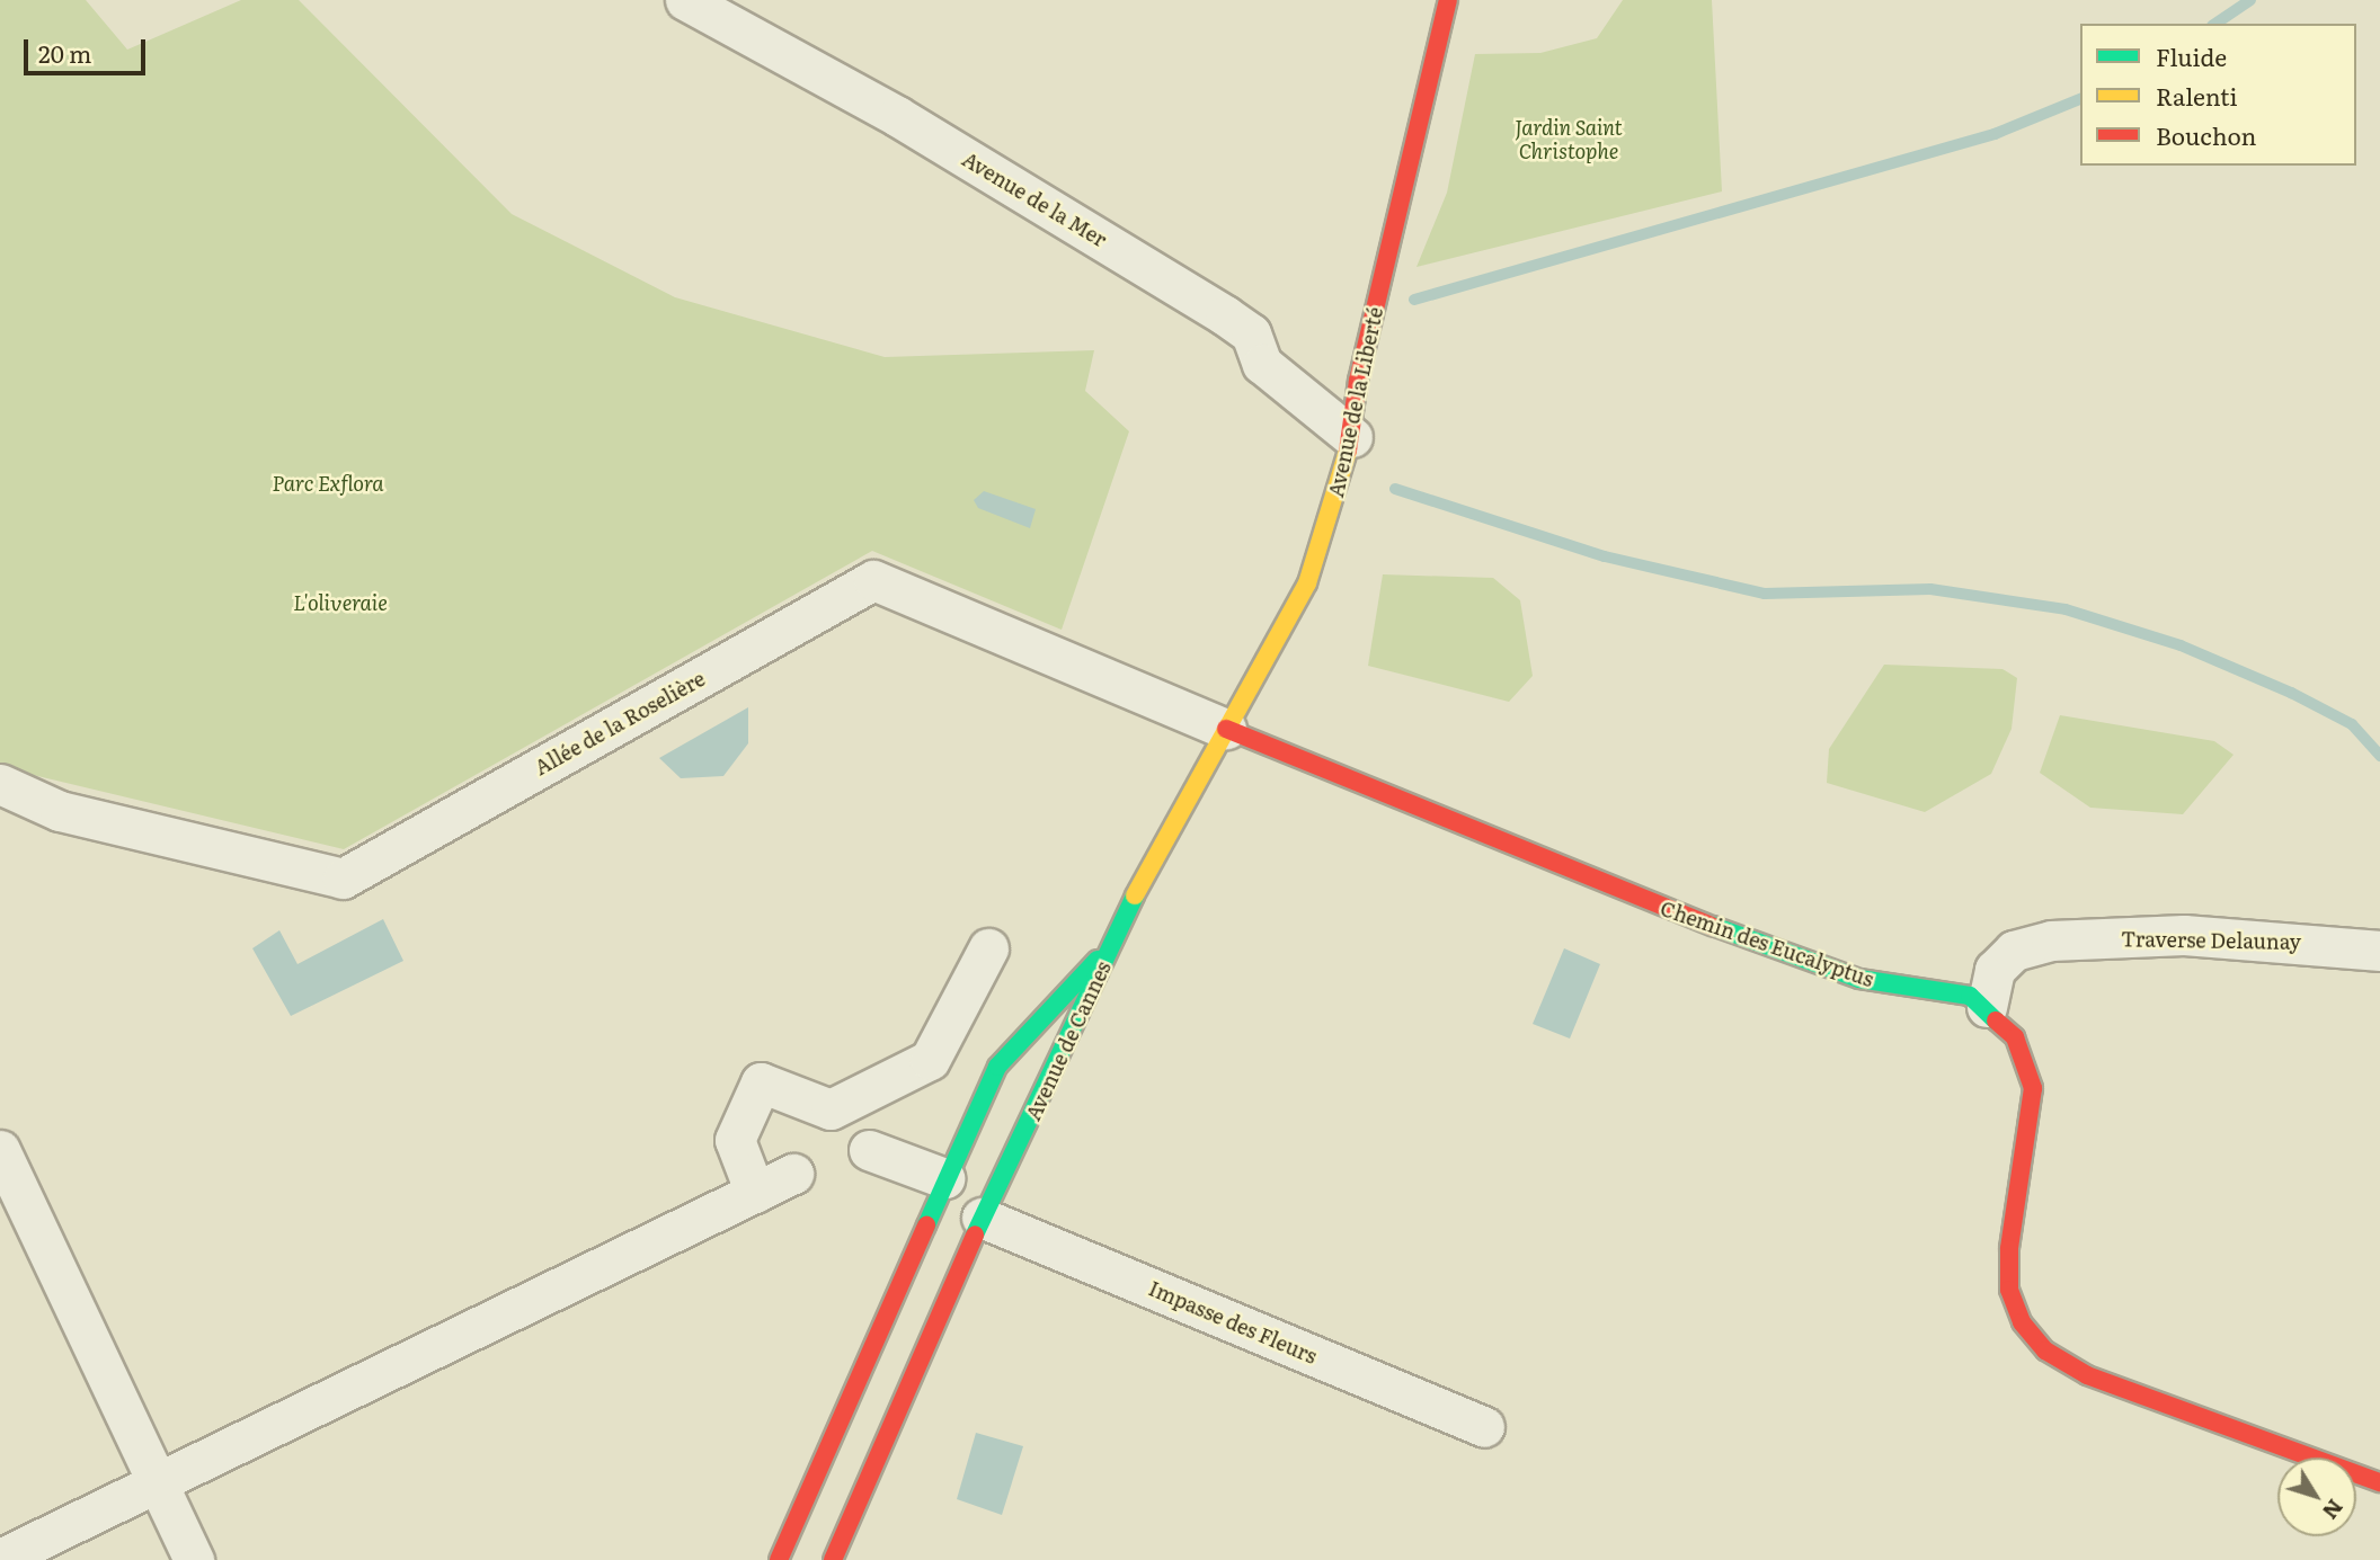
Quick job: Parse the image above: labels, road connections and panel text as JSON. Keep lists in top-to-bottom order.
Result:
{
  "streets": {
    "main road": ["Avenue de la Liberté", "Chemin des Eucalyptus", "Avenue de Cannes"],
    "street": [
      "Avenue de la Mer",
      "Allée de la Roselière",
      "Traverse Delaunay",
      "Impasse des Fleurs"
    ]
  },
  "crossings": [
    ["Avenue de la Mer", "Avenue de la Liberté"],
    ["Avenue de la Liberté", "Allée de la Roselière"],
    ["Avenue de la Liberté", "Chemin des Eucalyptus"],
    ["Avenue de la Liberté", "Avenue de Cannes"],
    ["Allée de la Roselière", "Chemin des Eucalyptus"],
    ["Traverse Delaunay", "Chemin des Eucalyptus"],
    ["Avenue de Cannes", "Impasse des Fleurs"]
  ],
  "parks": ["Jardin Saint Christophe", "Parc Exflora", "L'oliveraie"],
  "legend": ["Fluide", "Ralenti", "Bouchon"],
  "scale_bar": "20 m",
  "north": "bottom right"
}
